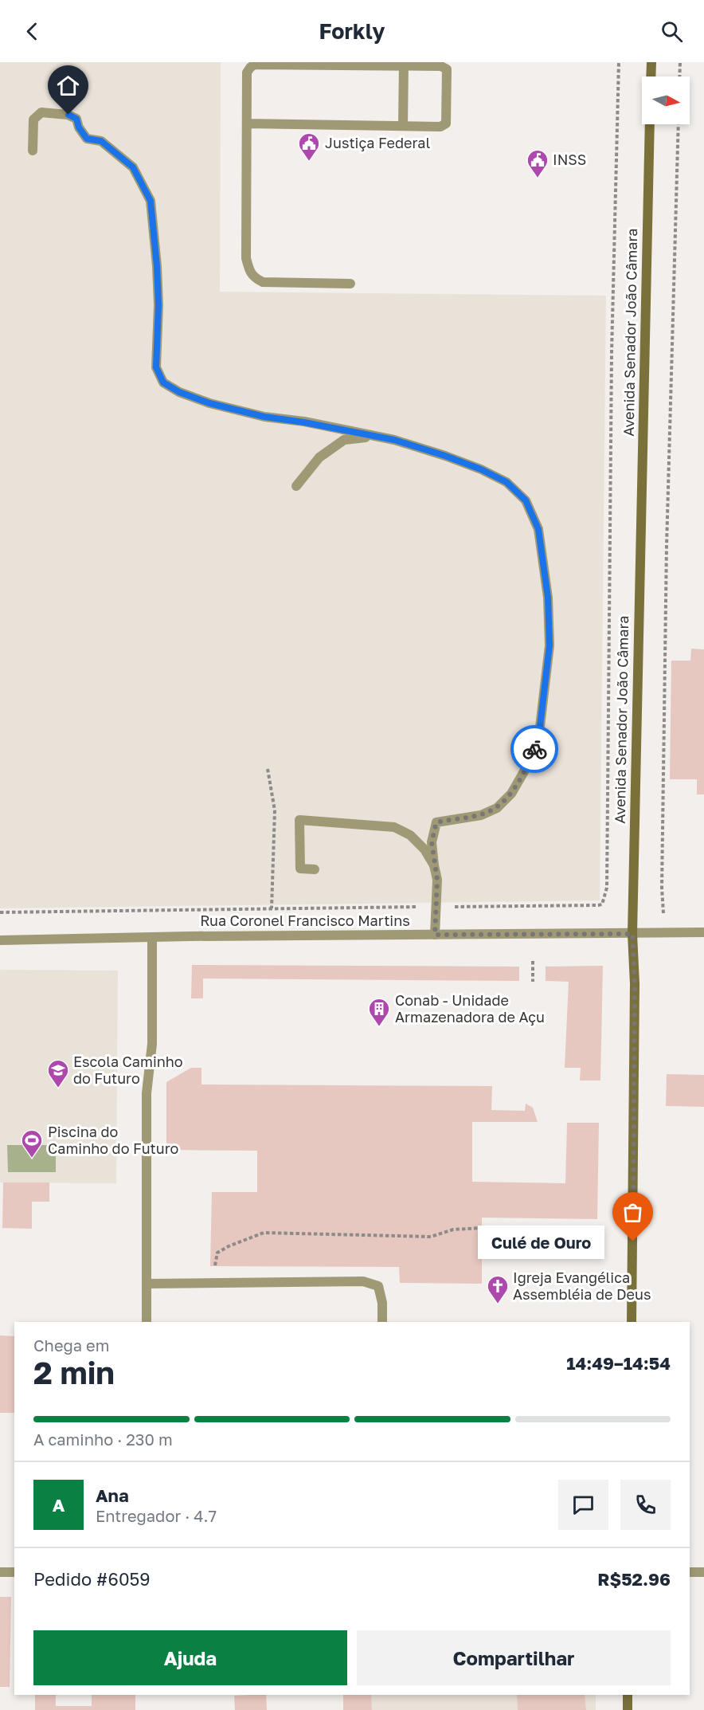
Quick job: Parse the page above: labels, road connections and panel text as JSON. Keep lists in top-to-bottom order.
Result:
{
  "streets": {
    "main road": ["Avenida Senador João Câmara"],
    "street": ["Rua Coronel Francisco Martins"]
  },
  "crossings": [
    ["Avenida Senador João Câmara", "Rua Coronel Francisco Martins"]
  ],
  "places": {
    "public building": ["Justiça Federal", "INSS"],
    "building": ["Conab - Unidade Armazenadora de Açu"],
    "school or university": ["Escola Caminho do Futuro"],
    "sports": ["Piscina do Caminho do Futuro"],
    "other": ["Culé de Ouro"],
    "church": ["Igreja Evangélica Assembléia de Deus"]
  },
  "north": "right",
  "page": {
    "header": "Forkly",
    "bubble": "Culé de Ouro",
    "heading": ["2 min", "Chega em", "14:49–14:54"],
    "panel": [
      "Ana",
      "Entregador · 4.7",
      "Pedido #6059",
      "R$52.96"
    ],
    "bar": "A caminho · 230 m",
    "round": "A",
    "buttons": ["Ajuda", "Compartilhar"]
  }
}
